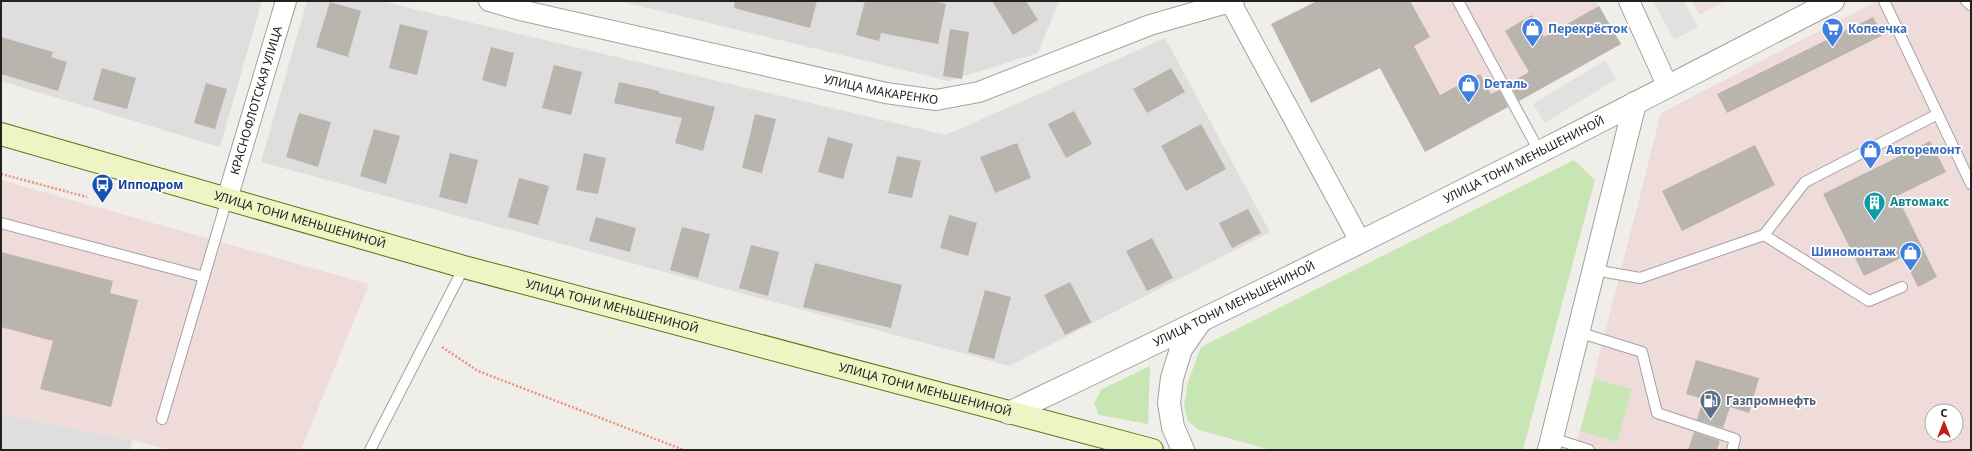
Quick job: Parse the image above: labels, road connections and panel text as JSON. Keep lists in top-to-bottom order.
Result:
{
  "streets": {
    "main road": ["УЛИЦА ТОНИ МЕНЬШЕНИНОЙ"],
    "street": ["УЛИЦА МАКАРЕНКО", "КРАСНОФЛОТСКАЯ УЛИЦА"]
  },
  "crossings": [
    ["КРАСНОФЛОТСКАЯ УЛИЦА", "УЛИЦА ТОНИ МЕНЬШЕНИНОЙ"]
  ],
  "places": {
    "shop": [
      "Перекрёсток",
      "Dеталь",
      "Авторемонт",
      "Шиномонтаж"
    ],
    "supermarket": ["Копеечка"],
    "bus stop": ["Ипподром"],
    "building": ["Автомакс"],
    "fuel station": ["Газпромнефть"]
  },
  "north": "top"
}
